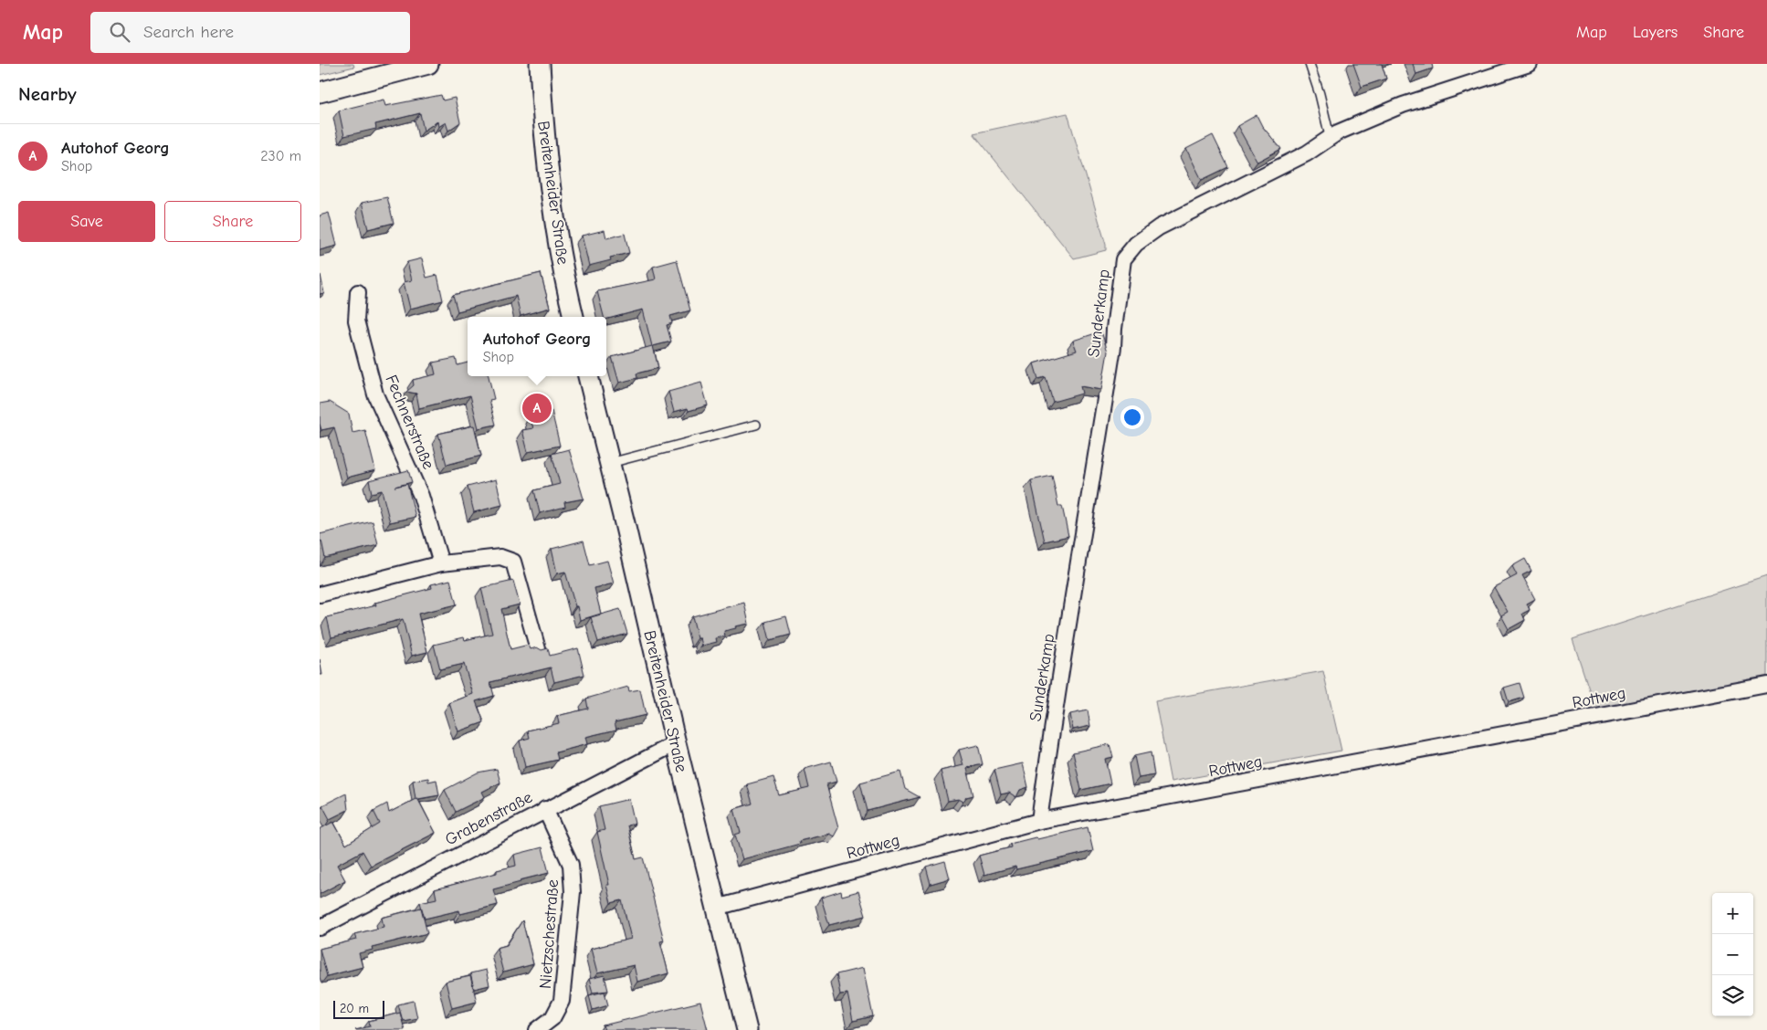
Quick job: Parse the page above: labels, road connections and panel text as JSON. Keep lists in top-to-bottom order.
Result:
{
  "streets": {
    "street": [
      "Breitenheider Straße",
      "Sunderkamp",
      "Fechnerstraße",
      "Rottweg",
      "Grabenstraße",
      "Nietzschestraße"
    ]
  },
  "crossings": [
    ["Breitenheider Straße", "Rottweg"],
    ["Breitenheider Straße", "Grabenstraße"],
    ["Sunderkamp", "Rottweg"],
    ["Grabenstraße", "Nietzschestraße"]
  ],
  "scale_bar": "20 m",
  "page": {
    "header": "Map",
    "search": "Search here",
    "nav": ["Map", "Layers", "Share"],
    "heading": "Nearby",
    "list": [
      {
        "mark": "A",
        "name": "Autohof Georg",
        "note": "Shop",
        "value": "230 m"
      }
    ],
    "buttons": ["Save", "Share"],
    "popup": ["Autohof Georg", "Shop"],
    "pins": "A",
    "map_buttons": ["+", "−"],
    "scale": "20 m"
  }
}
